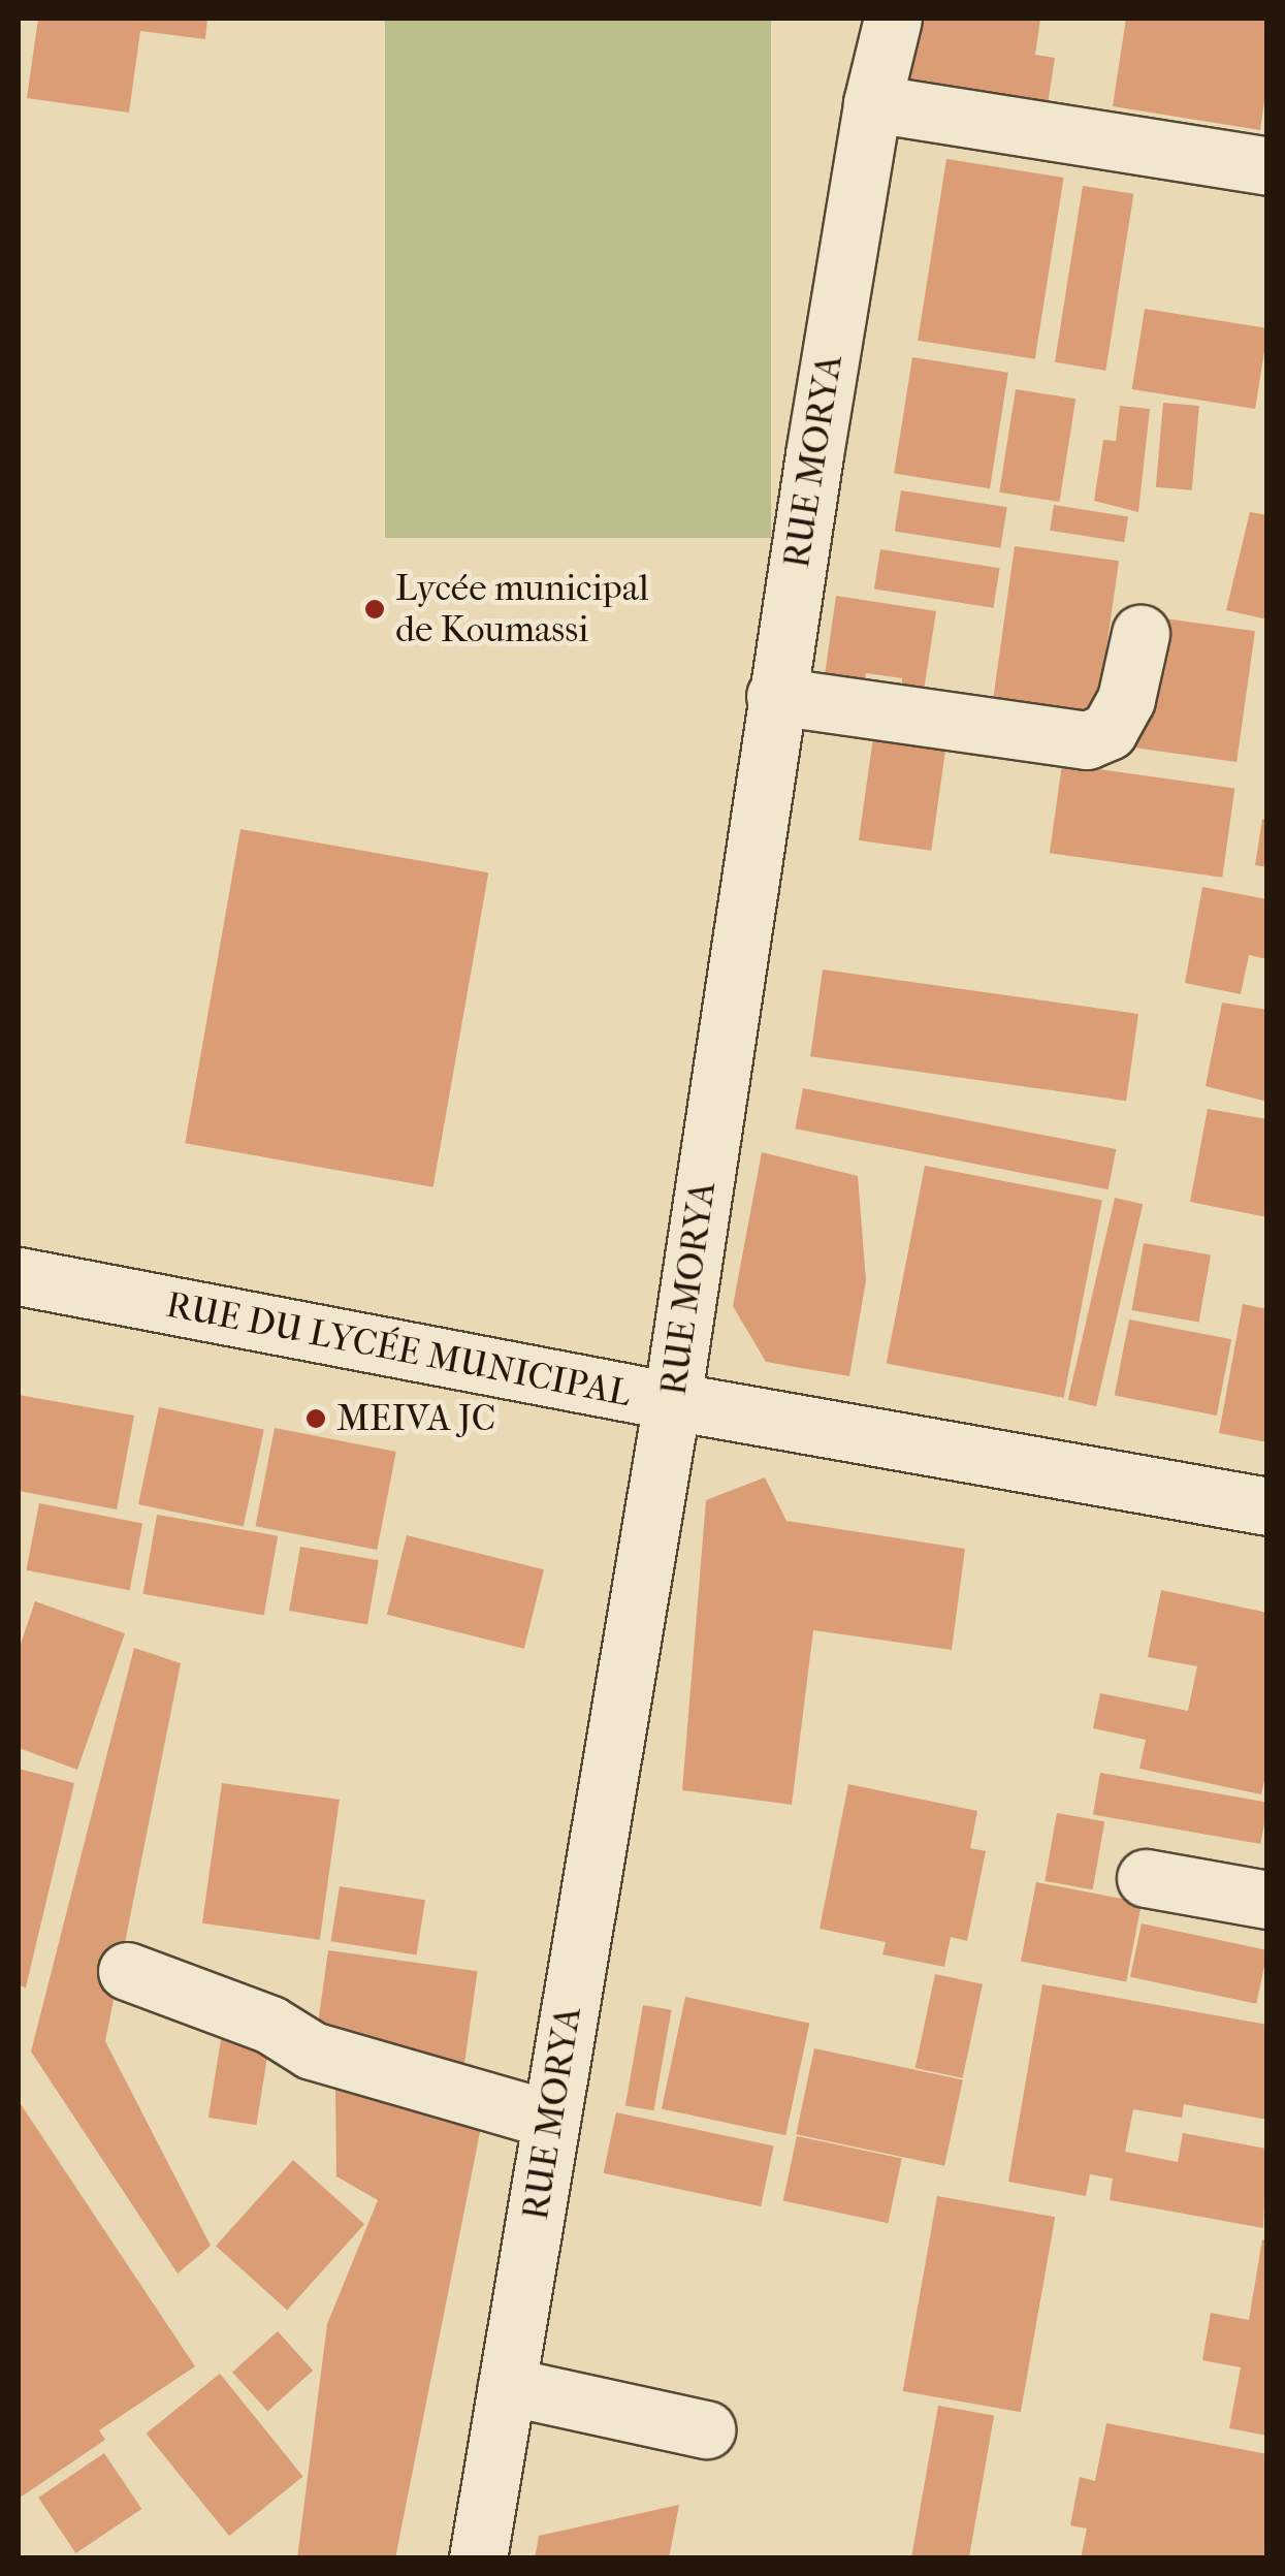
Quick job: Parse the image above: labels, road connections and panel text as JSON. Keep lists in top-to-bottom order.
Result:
{
  "streets": {
    "street": ["RUE MORYA", "RUE DU LYCÉE MUNICIPAL"]
  },
  "crossings": [
    ["RUE MORYA", "RUE DU LYCÉE MUNICIPAL"]
  ],
  "places": ["Lycée municipal de Koumassi", "MEIVA JC"]
}
